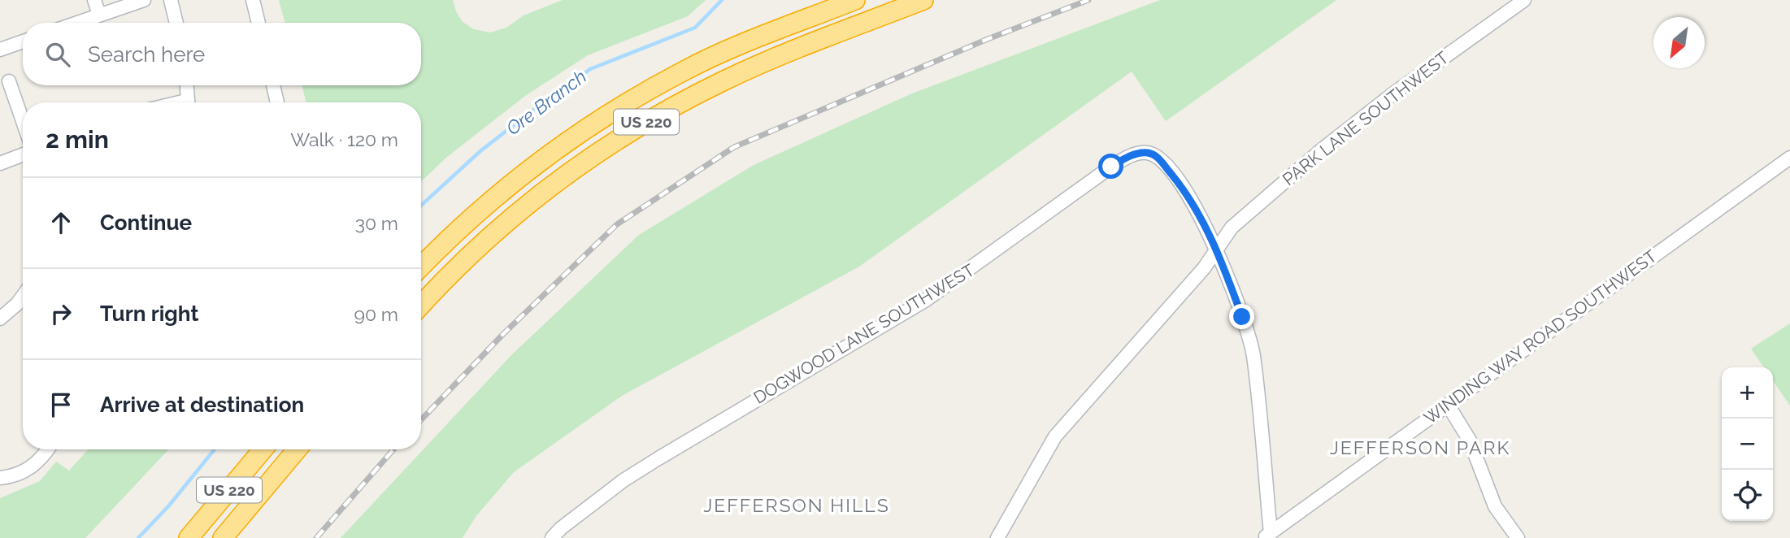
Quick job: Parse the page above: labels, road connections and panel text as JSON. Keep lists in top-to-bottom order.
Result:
{
  "streets": {
    "highway": ["US 220"],
    "street": ["PARK LANE SOUTHWEST", "DOGWOOD LANE SOUTHWEST", "WINDING WAY ROAD SOUTHWEST"]
  },
  "crossings": [
    ["PARK LANE SOUTHWEST", "DOGWOOD LANE SOUTHWEST"],
    ["DOGWOOD LANE SOUTHWEST", "WINDING WAY ROAD SOUTHWEST"]
  ],
  "districts": ["JEFFERSON PARK", "JEFFERSON HILLS"],
  "water": ["Ore Branch"],
  "north": "bottom left",
  "page": {
    "search": "Search here",
    "heading": ["2 min", "Walk · 120 m"],
    "list": [
      ["Continue", "30 m"],
      ["Turn right", "90 m"],
      "Arrive at destination"
    ],
    "map_buttons": ["+", "−"]
  }
}
